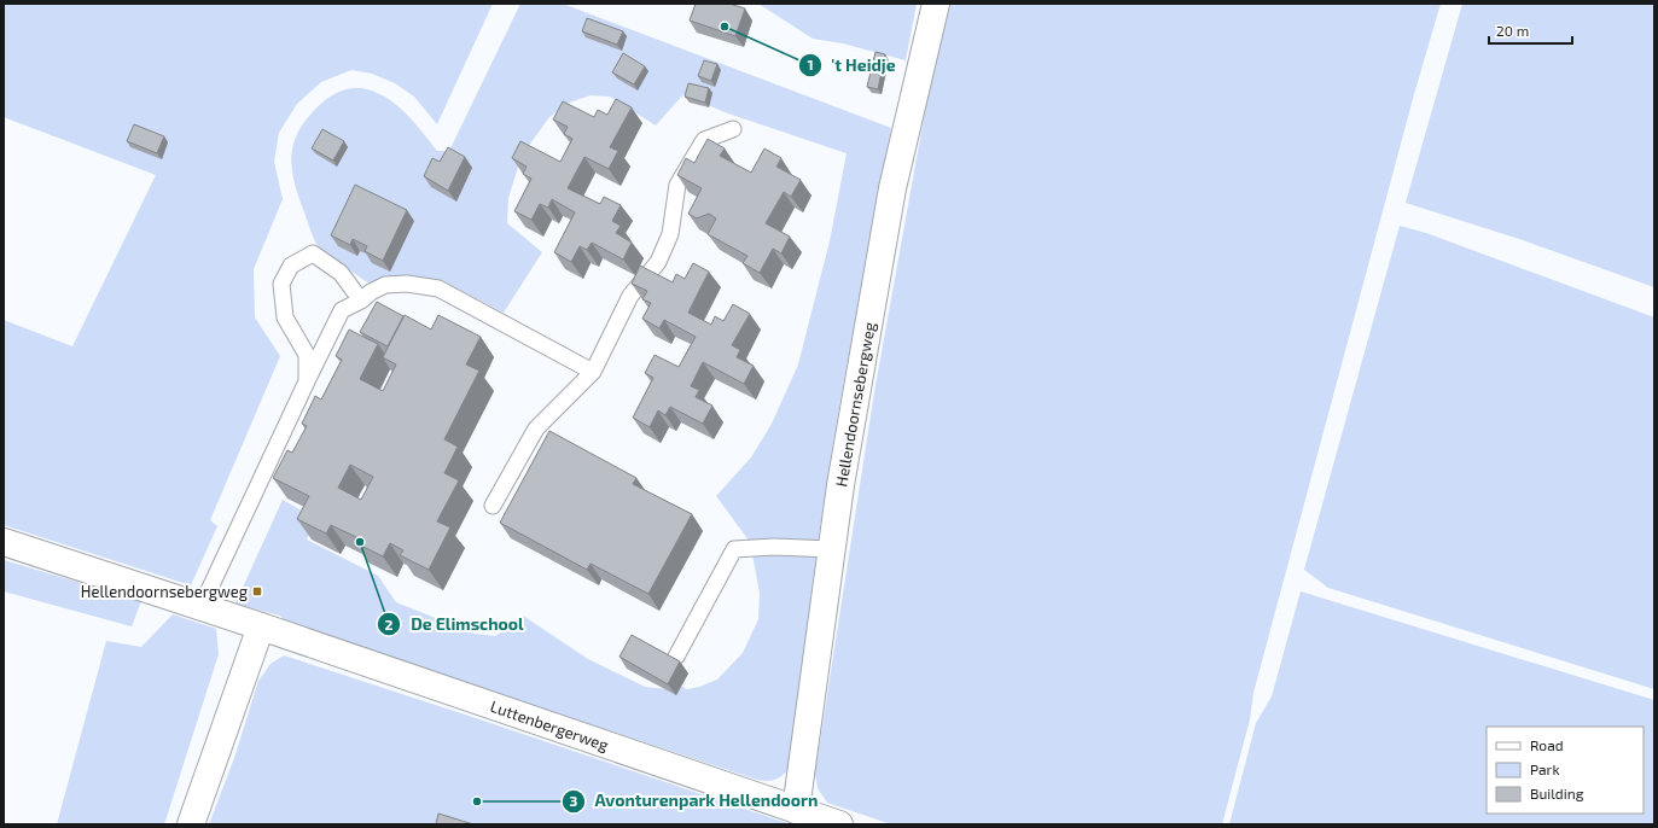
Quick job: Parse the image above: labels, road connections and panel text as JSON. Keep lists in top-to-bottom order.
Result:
{
  "streets": {
    "street": ["Hellendoornsebergweg", "Luttenbergerweg"]
  },
  "crossings": [
    ["Hellendoornsebergweg", "Luttenbergerweg"]
  ],
  "places": {
    "other": ["'t Heidje", "De Elimschool", "Avonturenpark Hellendoorn"],
    "transit": ["Hellendoornsebergweg"]
  },
  "legend": ["Road", "Park", "Building"],
  "scale_bar": "20 m"
}
